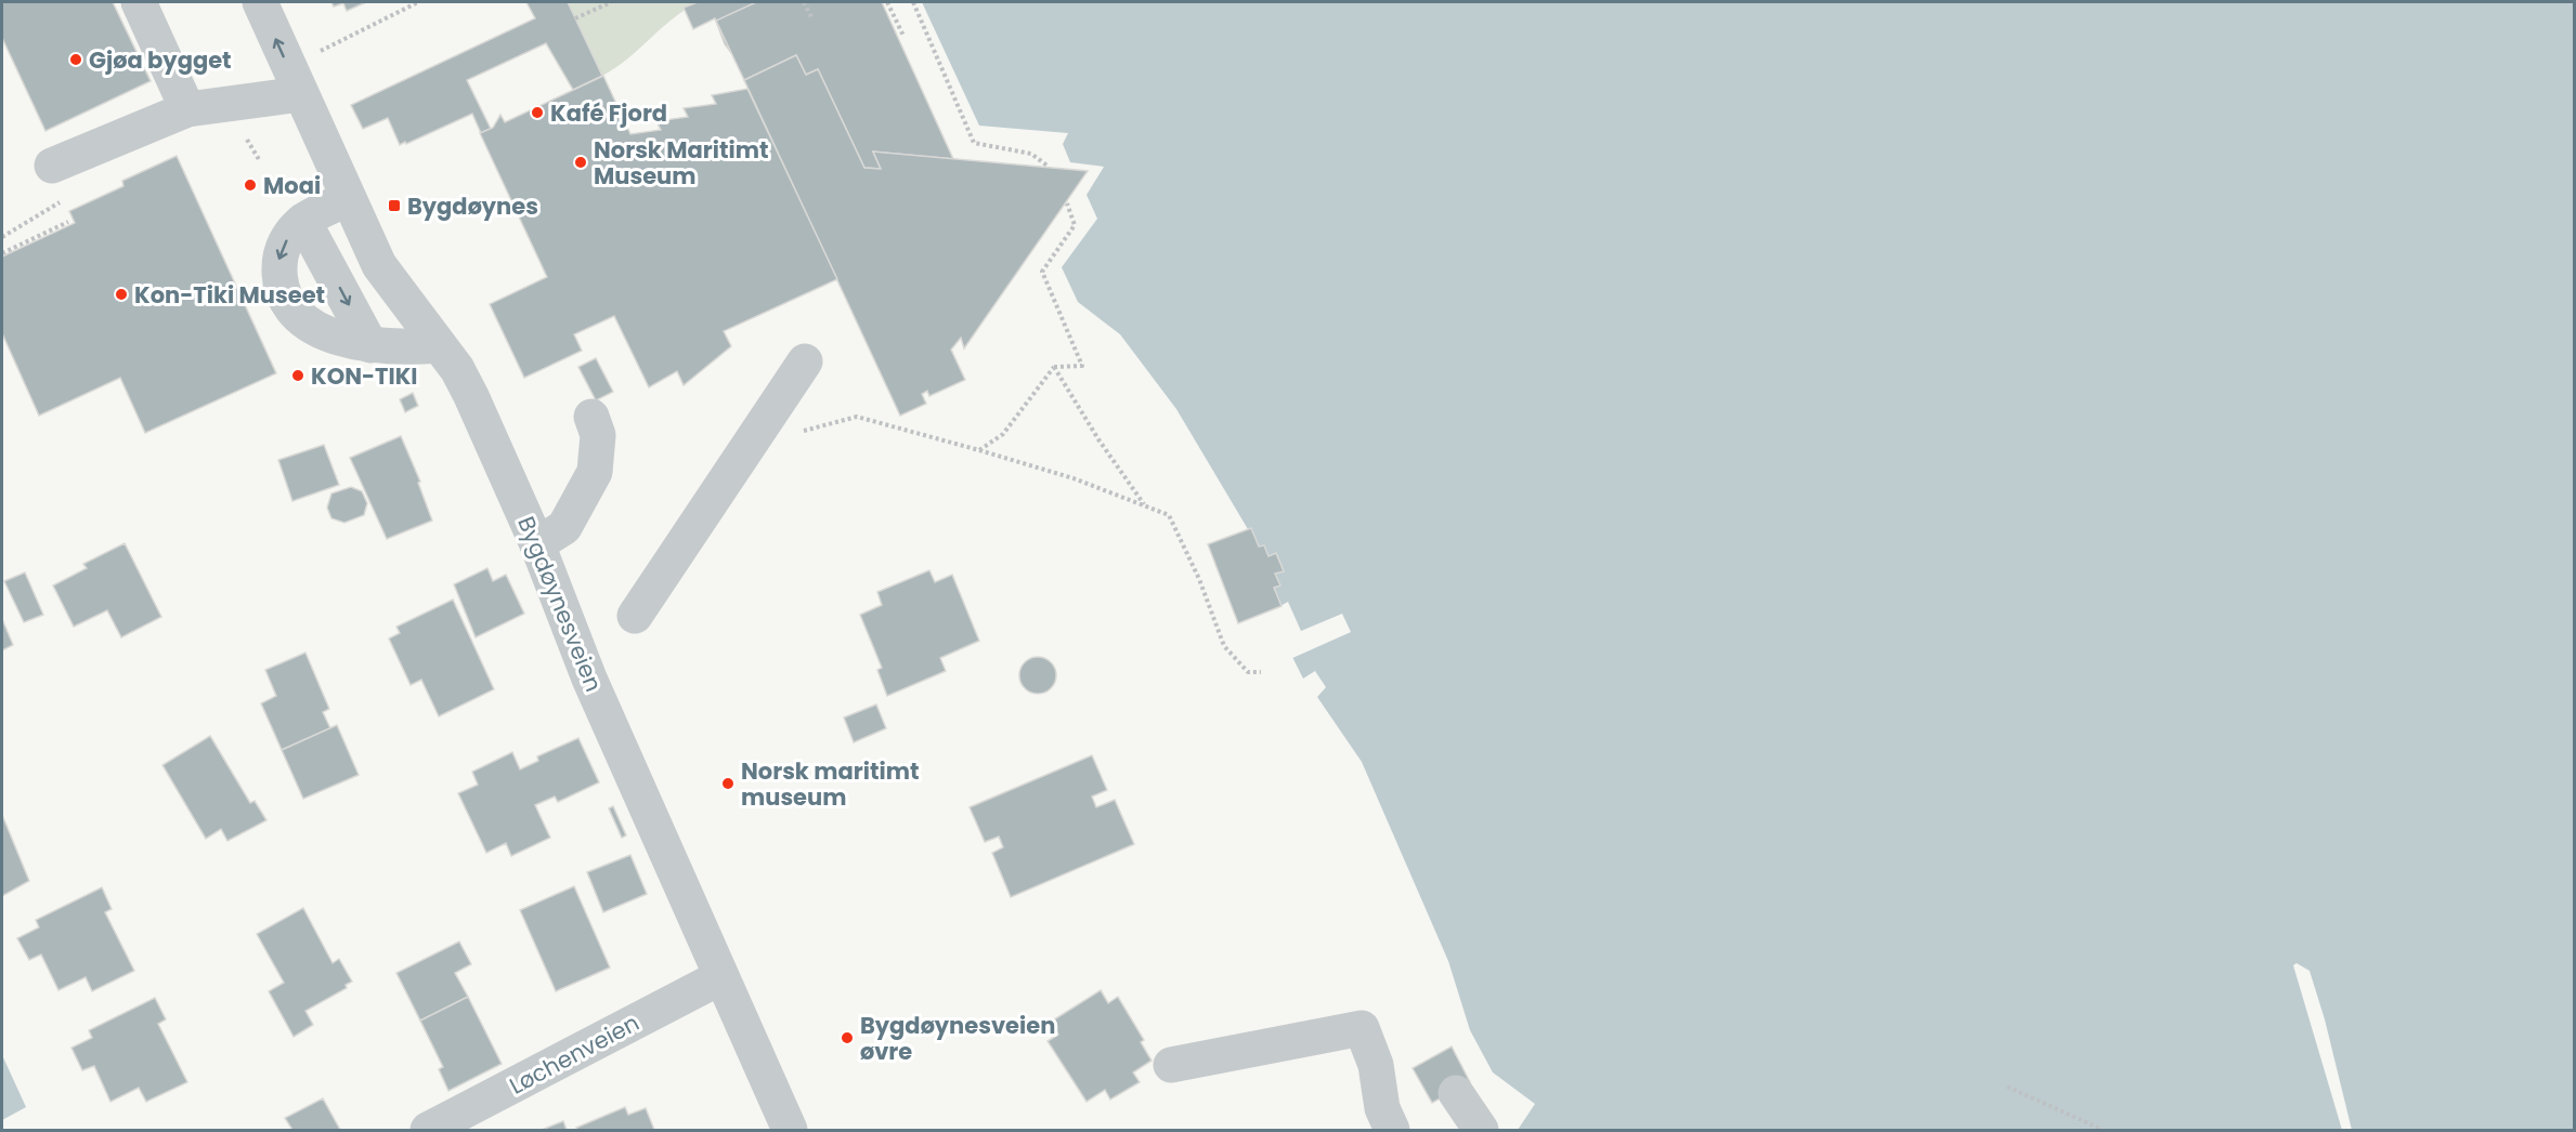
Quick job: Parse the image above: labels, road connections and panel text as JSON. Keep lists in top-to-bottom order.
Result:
{
  "streets": {
    "street": ["Bygdøynesveien", "Løchenveien"]
  },
  "crossings": [
    ["Bygdøynesveien", "Løchenveien"]
  ],
  "places": {
    "other": [
      "Gjøa bygget",
      "Kafé Fjord",
      "Norsk Maritimt Museum",
      "Moai",
      "Kon-Tiki Museet",
      "KON-TIKI",
      "Norsk maritimt museum",
      "Bygdøynesveien øvre"
    ],
    "transit": ["Bygdøynes"]
  }
}
